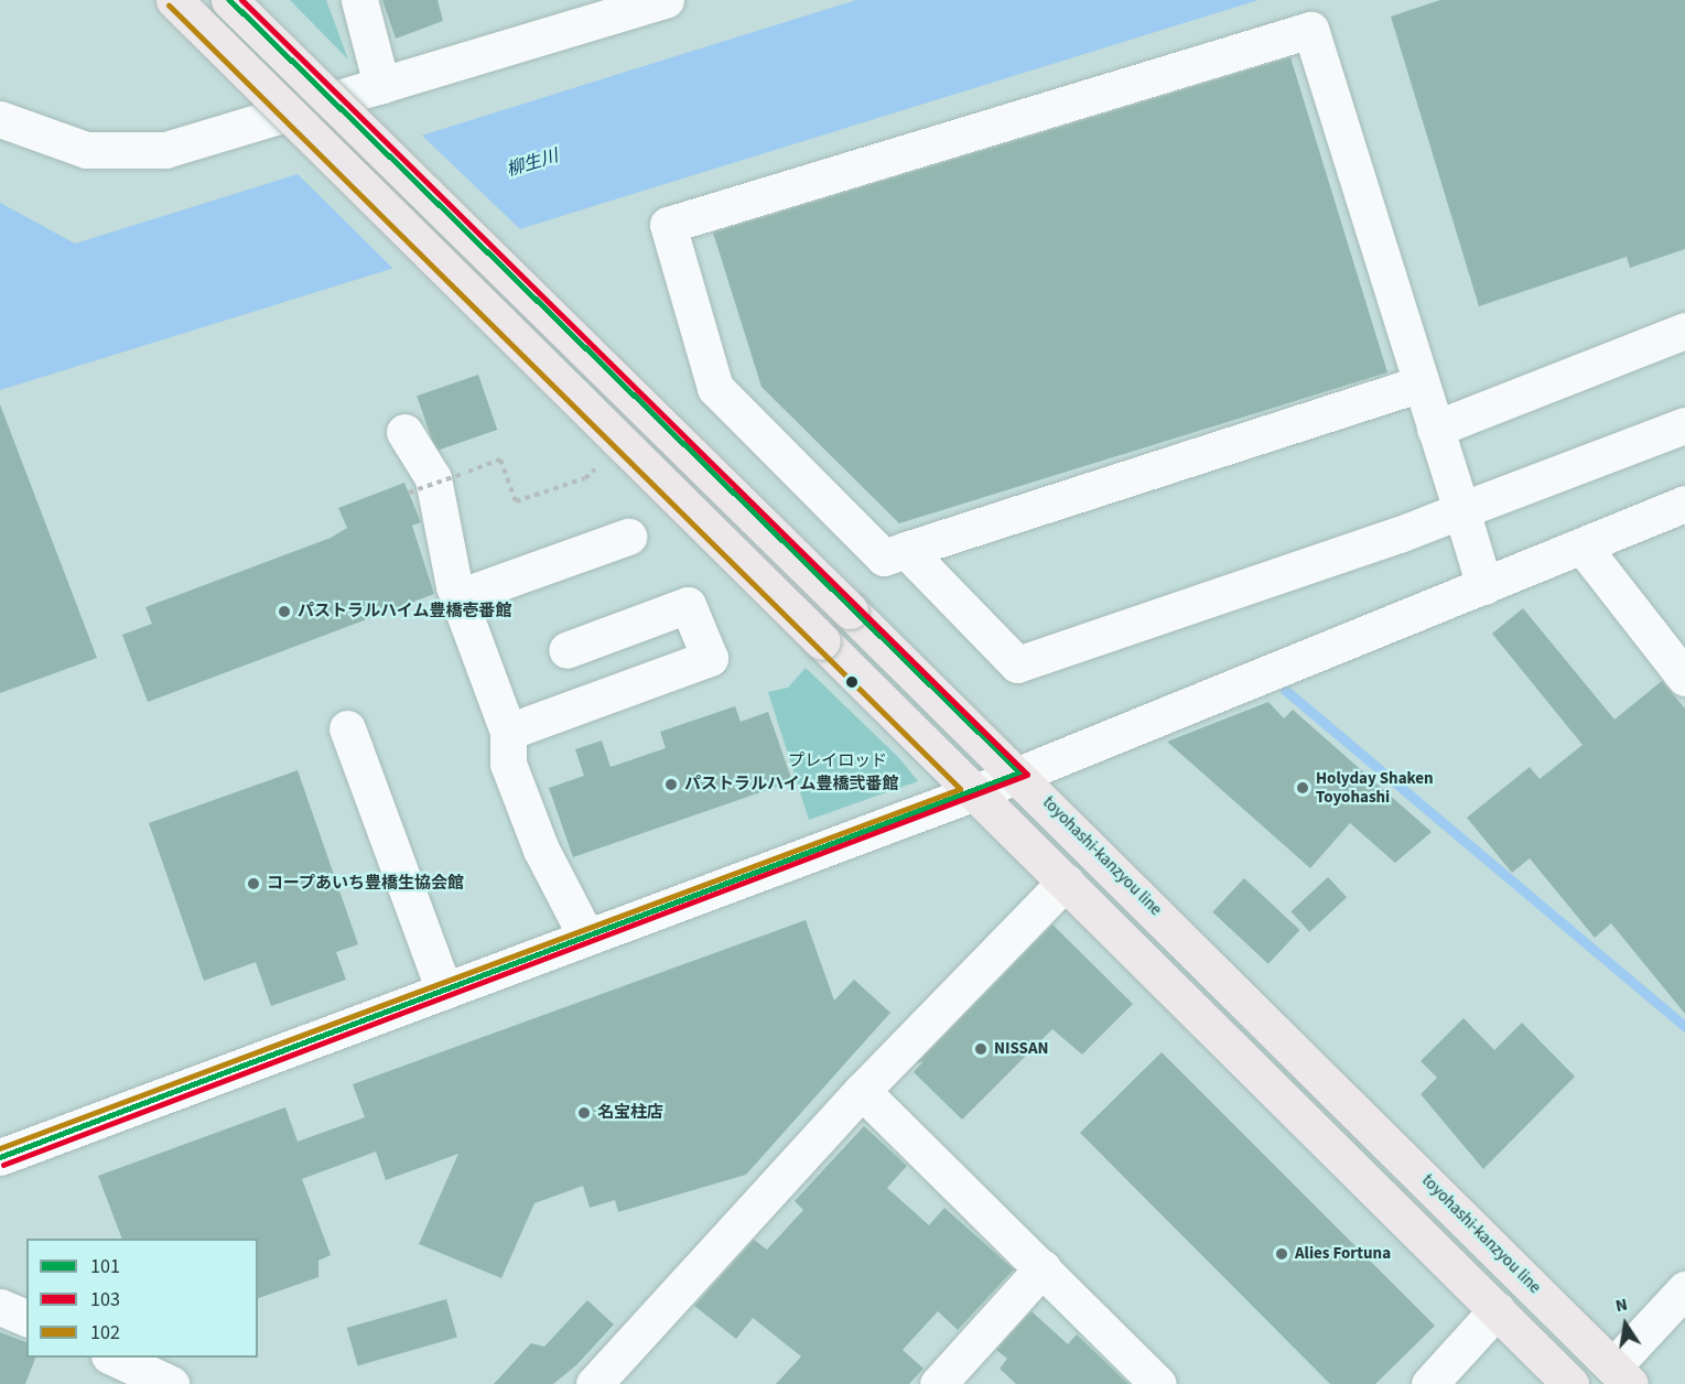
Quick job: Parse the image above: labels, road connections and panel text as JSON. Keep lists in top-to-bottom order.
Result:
{
  "streets": {
    "main road": ["toyohashi-kanzyou line"]
  },
  "water": ["柳生川"],
  "parks": ["プレイロッド"],
  "places": [
    "パストラルハイム豊橋壱番館",
    "パストラルハイム豊橋弐番館",
    "Holyday Shaken Toyohashi",
    "コープあいち豊橋生協会館",
    "NISSAN",
    "名宝柱店",
    "Alies Fortuna"
  ],
  "lines": ["transit line 101", "transit line 103", "transit line 102"],
  "legend": ["101", "103", "102"],
  "north": "top"
}
